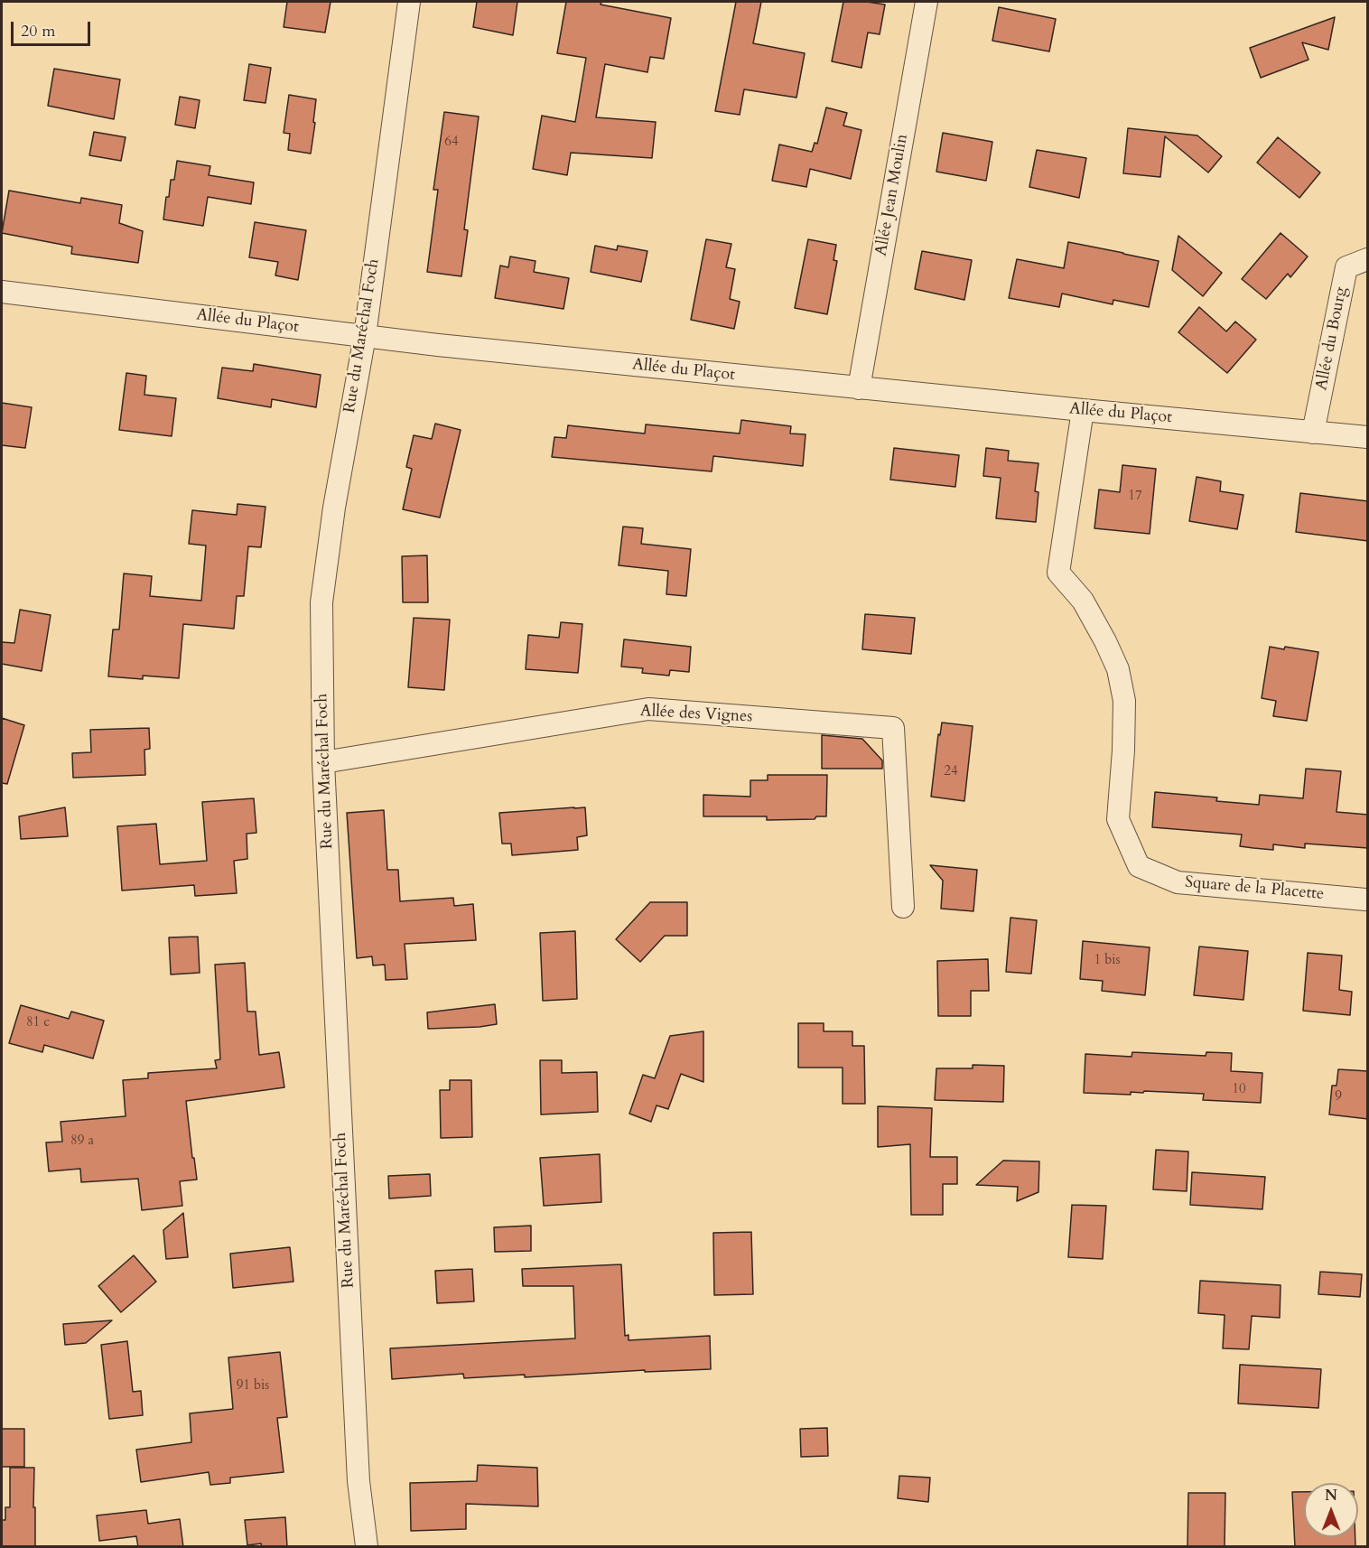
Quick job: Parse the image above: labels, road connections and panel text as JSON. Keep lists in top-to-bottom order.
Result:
{
  "streets": {
    "street": [
      "Allée Jean Moulin",
      "Allée du Plaçot",
      "Rue du Maréchal Foch",
      "Allée du Bourg",
      "Allée des Vignes",
      "Square de la Placette"
    ]
  },
  "crossings": [
    ["Allée Jean Moulin", "Allée du Plaçot"],
    ["Allée du Plaçot", "Rue du Maréchal Foch"],
    ["Allée du Plaçot", "Allée du Bourg"],
    ["Allée du Plaçot", "Square de la Placette"],
    ["Rue du Maréchal Foch", "Allée des Vignes"]
  ],
  "house_numbers": [
    "64",
    "17",
    "24",
    "1 bis",
    "81 c",
    "10",
    "9",
    "89 a",
    "91 bis"
  ],
  "scale_bar": "20 m",
  "north": "top"
}
